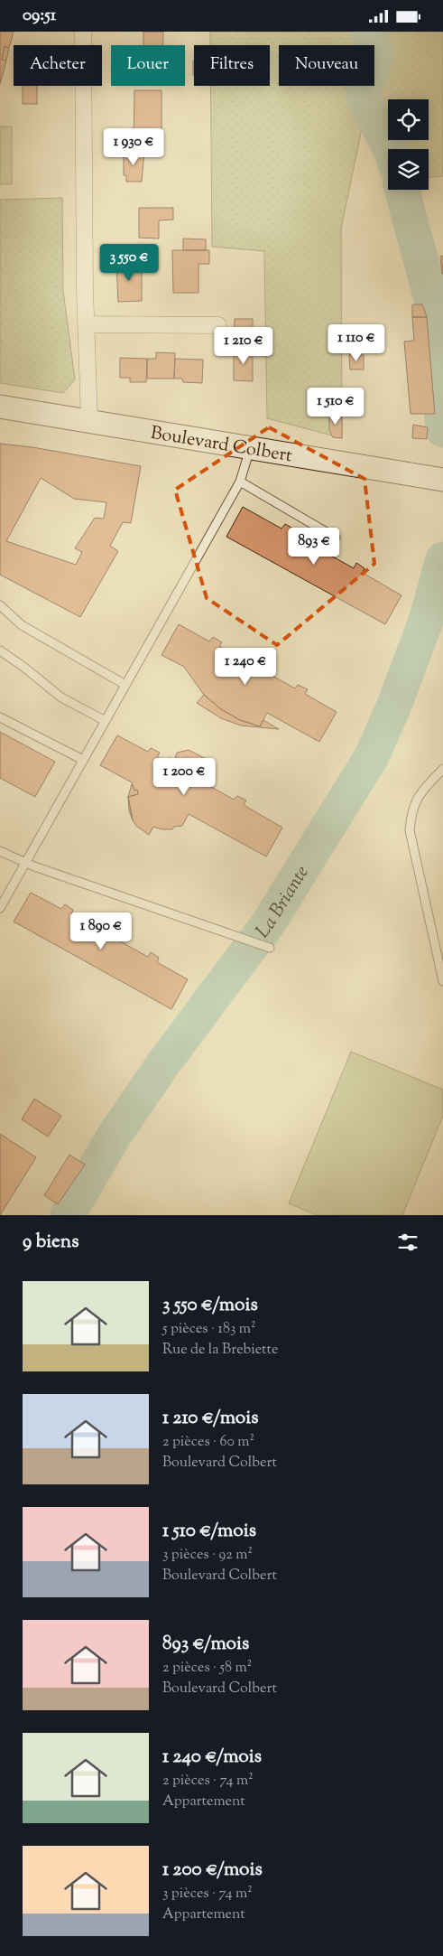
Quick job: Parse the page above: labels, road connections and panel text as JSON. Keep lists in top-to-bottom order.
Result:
{
  "streets": {
    "main road": ["Boulevard Colbert"]
  },
  "water": ["La Briante"],
  "page": {
    "status": "09:51",
    "chip": [
      "Acheter",
      "Louer",
      "Filtres",
      "Nouveau"
    ],
    "price": [
      "1 930 €",
      "3 550 €",
      "1 110 €",
      "1 210 €",
      "1 510 €",
      "893 €",
      "1 240 €",
      "1 200 €",
      "1 890 €"
    ],
    "heading": "9 biens",
    "list": [
      {
        "name": "3 550 €/mois",
        "note": "5 pièces · 183 m² · Rue de la Brebiette"
      },
      {
        "name": "1 210 €/mois",
        "note": "2 pièces · 60 m² · Boulevard Colbert"
      },
      {
        "name": "1 510 €/mois",
        "note": "3 pièces · 92 m² · Boulevard Colbert"
      },
      {
        "name": "893 €/mois",
        "note": "2 pièces · 58 m² · Boulevard Colbert"
      },
      {
        "name": "1 240 €/mois",
        "note": "2 pièces · 74 m² · Appartement"
      },
      {
        "name": "1 200 €/mois",
        "note": "3 pièces · 74 m² · Appartement"
      }
    ]
  }
}
